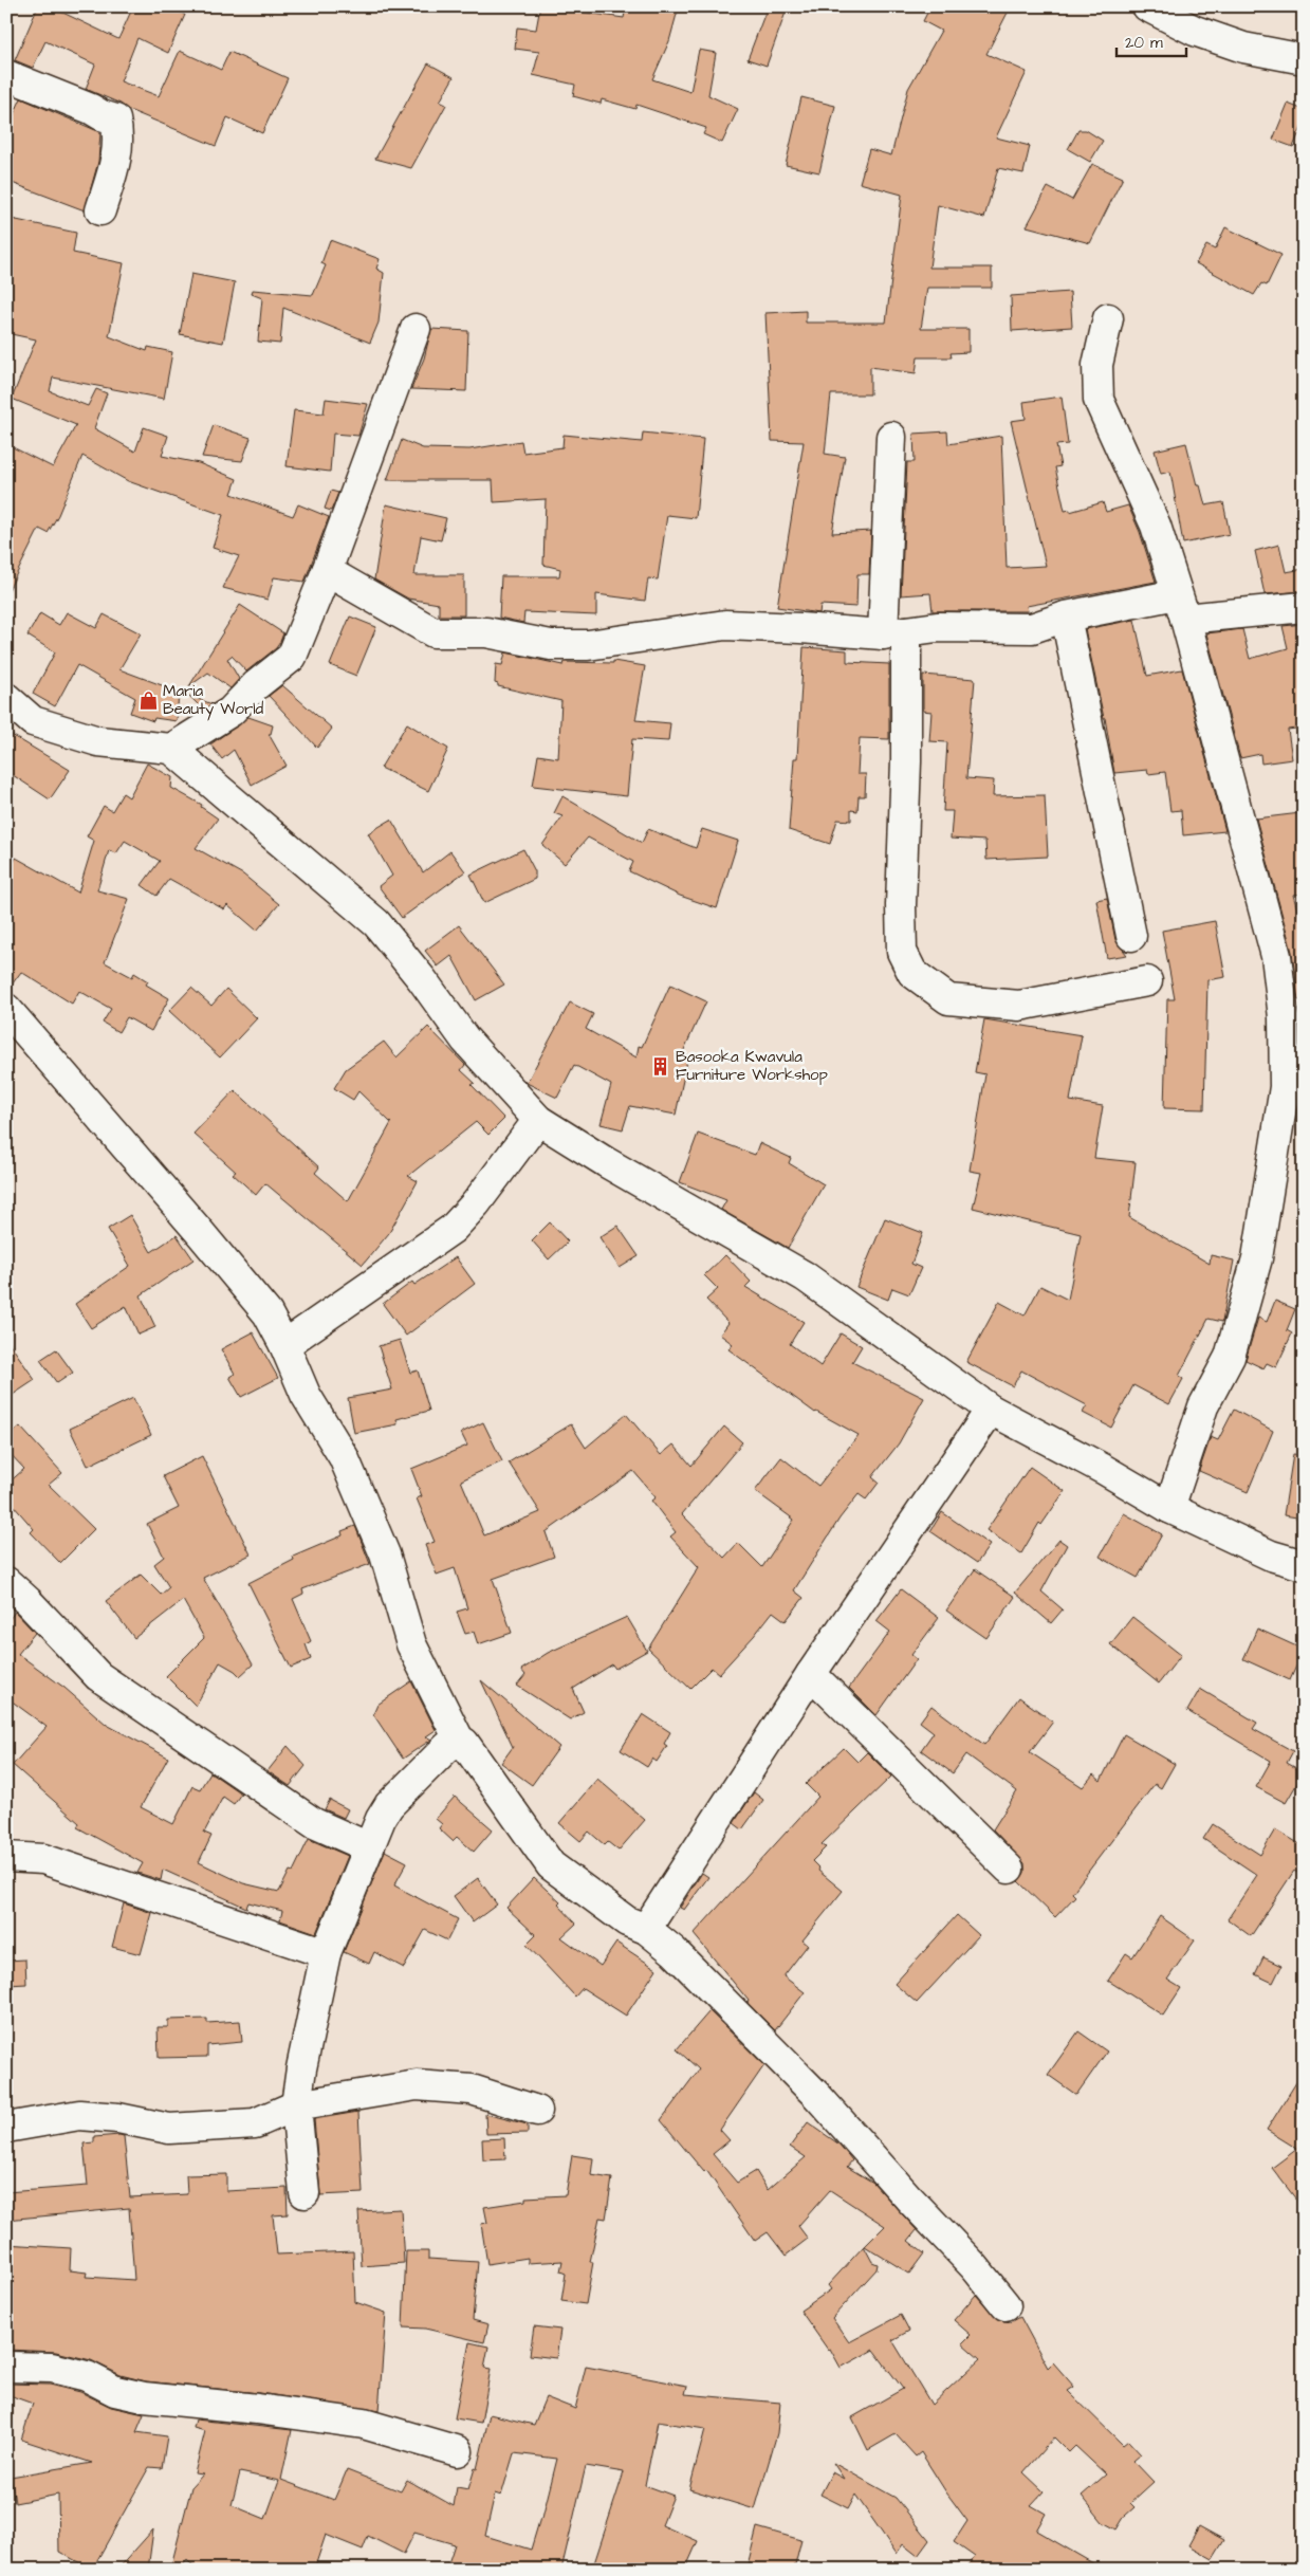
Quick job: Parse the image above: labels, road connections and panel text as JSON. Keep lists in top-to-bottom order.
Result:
{
  "places": {
    "shop": ["Maria Beauty World"],
    "building": ["Basooka Kwavula Furniture Workshop"]
  },
  "scale_bar": "20 m"
}
